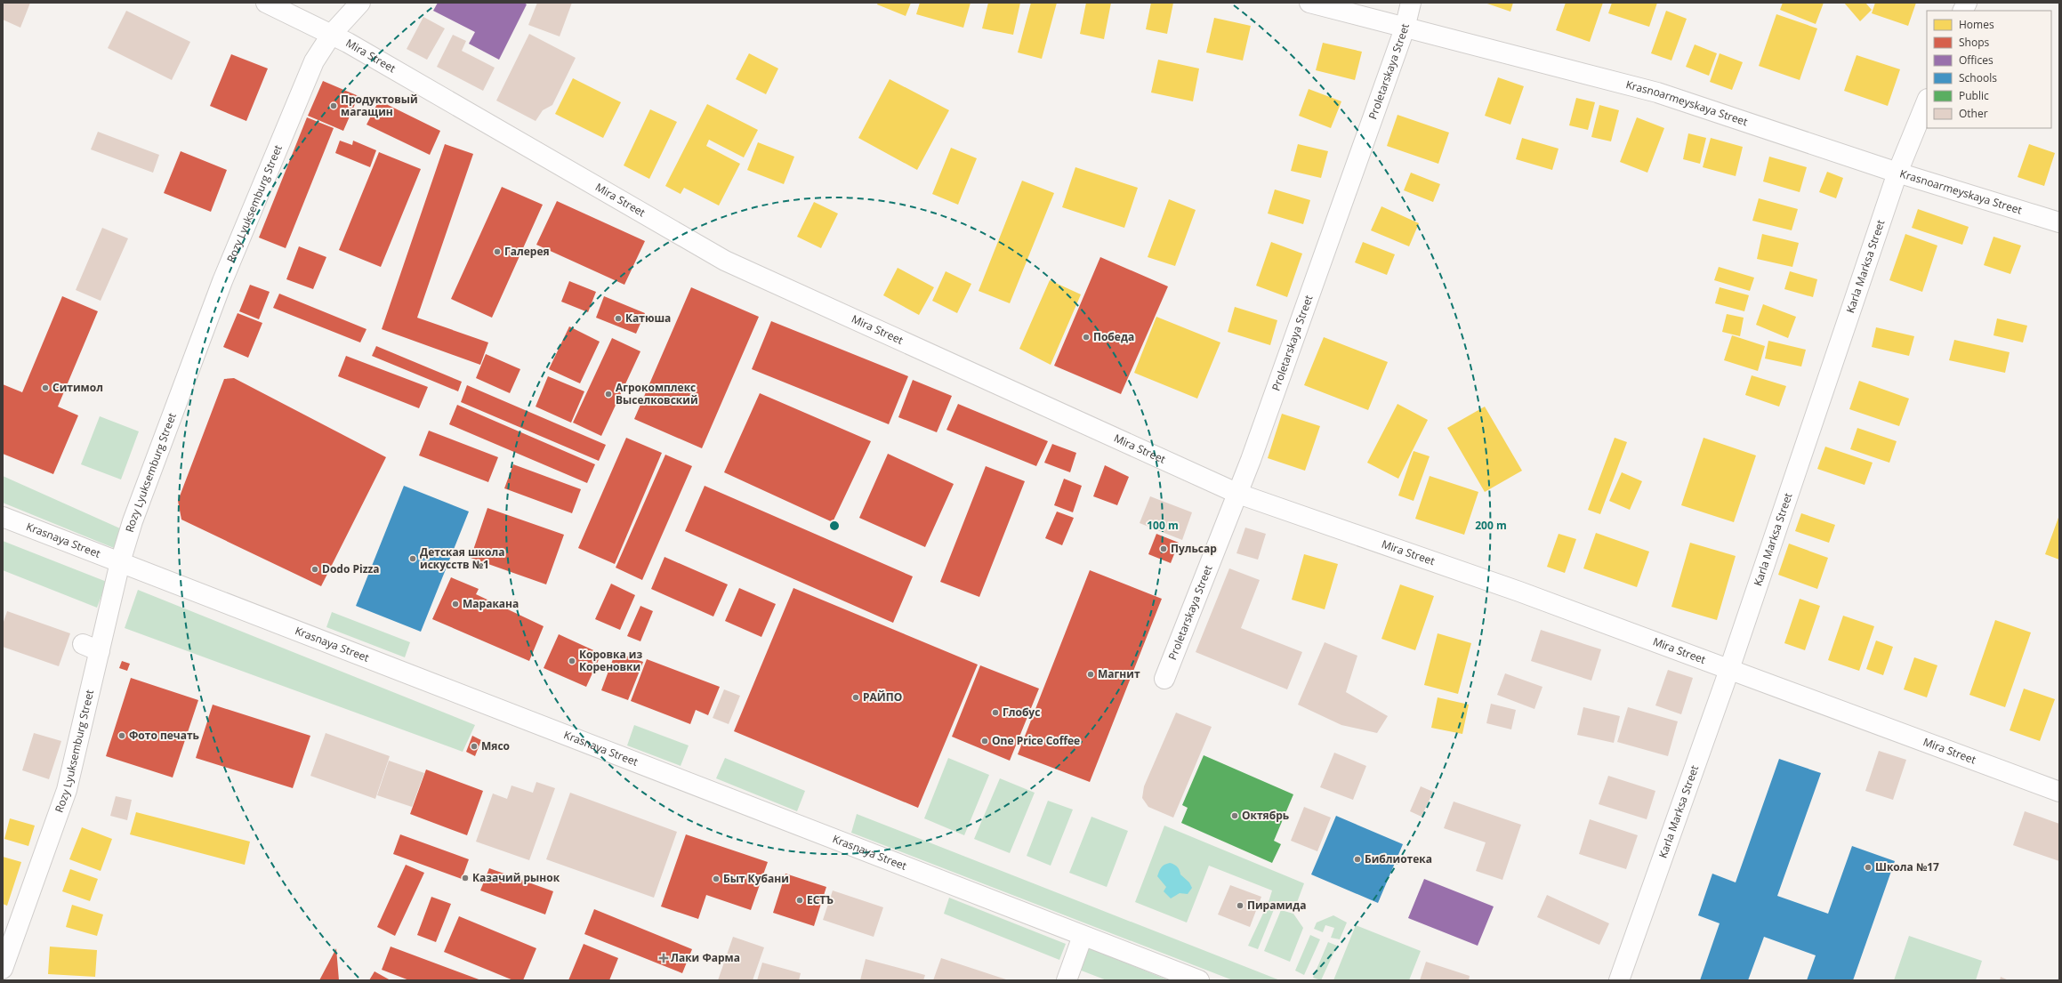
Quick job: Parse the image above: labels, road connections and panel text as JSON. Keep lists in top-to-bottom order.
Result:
{
  "streets": {
    "street": [
      "Mira Street",
      "Proletarskaya Street",
      "Krasnoarmeyskaya Street",
      "Rozy Lyuksemburg Street",
      "Karla Marksa Street",
      "Krasnaya Street"
    ]
  },
  "crossings": [
    ["Mira Street", "Proletarskaya Street"],
    ["Mira Street", "Rozy Lyuksemburg Street"],
    ["Mira Street", "Karla Marksa Street"],
    ["Proletarskaya Street", "Krasnoarmeyskaya Street"],
    ["Krasnoarmeyskaya Street", "Karla Marksa Street"],
    ["Rozy Lyuksemburg Street", "Krasnaya Street"]
  ],
  "places": {
    "other": [
      "Продуктовый магащин",
      "Галерея",
      "Катюша",
      "Победа",
      "Ситимол",
      "Агрокомплекс Выселковский",
      "Пульсар",
      "Детская школа искусств №1",
      "Dodo Pizza",
      "Маракана",
      "Коровка из Кореновки",
      "Магнит",
      "РАЙПО",
      "Глобус",
      "Фото печать",
      "One Price Coffee",
      "Мясо",
      "Октябрь",
      "Библиотека",
      "Школа №17",
      "Казачий рынок",
      "Быт Кубани",
      "ЕСТЪ",
      "Пирамида"
    ],
    "health": ["Лаки Фарма"]
  },
  "legend": [
    "Homes",
    "Shops",
    "Offices",
    "Schools",
    "Public",
    "Other"
  ],
  "rings": ["100 m", "200 m"]
}
